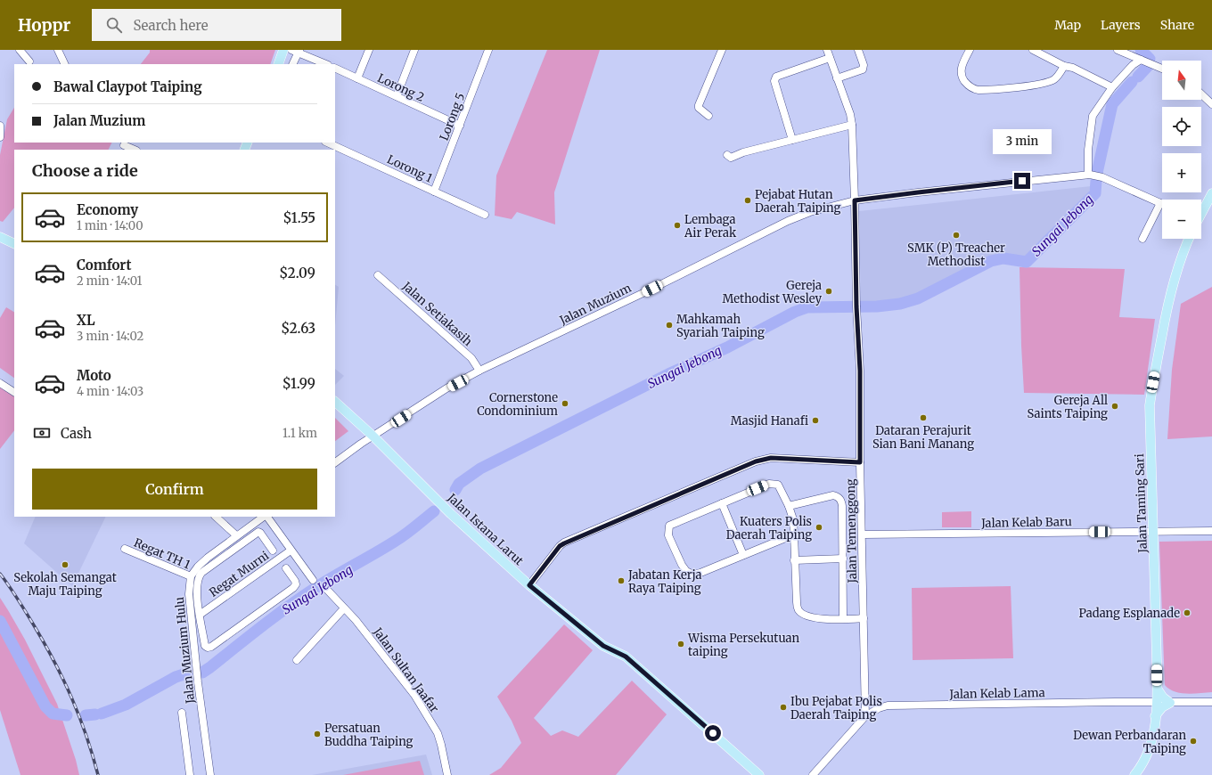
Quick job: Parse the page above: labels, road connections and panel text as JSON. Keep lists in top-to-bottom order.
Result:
{
  "streets": {
    "main road": ["Jalan Taming Sari", "Jalan Istana Larut"],
    "street": [
      "Lorong 2",
      "Lorong 5",
      "Lorong 1",
      "Jalan Muzium",
      "Jalan Setiakasih",
      "Jalan Kelab Baru",
      "Jalan Temenggong",
      "Regat TH 1",
      "Regat Murni",
      "Jalan Muzium Hulu",
      "Jalan Sultan Jaafar",
      "Jalan Kelab Lama"
    ]
  },
  "crossings": [
    ["Lorong 2", "Lorong 5"],
    ["Lorong 5", "Lorong 1"],
    ["Jalan Muzium", "Jalan Setiakasih"],
    ["Jalan Muzium", "Jalan Istana Larut"],
    ["Jalan Muzium", "Jalan Temenggong"],
    ["Jalan Taming Sari", "Jalan Kelab Baru"],
    ["Jalan Taming Sari", "Jalan Kelab Lama"],
    ["Jalan Kelab Baru", "Jalan Temenggong"],
    ["Jalan Temenggong", "Jalan Kelab Lama"],
    ["Regat TH 1", "Jalan Muzium Hulu"]
  ],
  "water": ["Sungai Jebong"],
  "places": [
    "Pejabat Hutan Daerah Taiping",
    "Lembaga Air Perak",
    "SMK (P) Treacher Methodist",
    "Gereja Methodist Wesley",
    "Mahkamah Syariah Taiping",
    "Cornerstone Condominium",
    "Gereja All Saints Taiping",
    "Dataran Perajurit Sian Bani Manang",
    "Masjid Hanafi",
    "Kuaters Polis Daerah Taiping",
    "Sekolah Semangat Maju Taiping",
    "Jabatan Kerja Raya Taiping",
    "Padang Esplanade",
    "Wisma Persekutuan taiping",
    "Ibu Pejabat Polis Daerah Taiping",
    "Persatuan Buddha Taiping",
    "Dewan Perbandaran Taiping"
  ],
  "north": "top",
  "page": {
    "header": "Hoppr",
    "search": "Search here",
    "nav": ["Map", "Layers", "Share"],
    "map_buttons": ["+", "−"],
    "banner": ["Bawal Claypot Taiping", "Jalan Muzium"],
    "bubble": "3 min",
    "heading": "Choose a ride",
    "list": [
      {
        "name": "Economy",
        "note": "1 min · 14:00",
        "value": "$1.55"
      },
      {
        "name": "Comfort",
        "note": "2 min · 14:01",
        "value": "$2.09"
      },
      {
        "name": "XL",
        "note": "3 min · 14:02",
        "value": "$2.63"
      },
      {
        "name": "Moto",
        "note": "4 min · 14:03",
        "value": "$1.99"
      }
    ],
    "pay": ["Cash", "1.1 km"],
    "buttons": "Confirm"
  }
}
